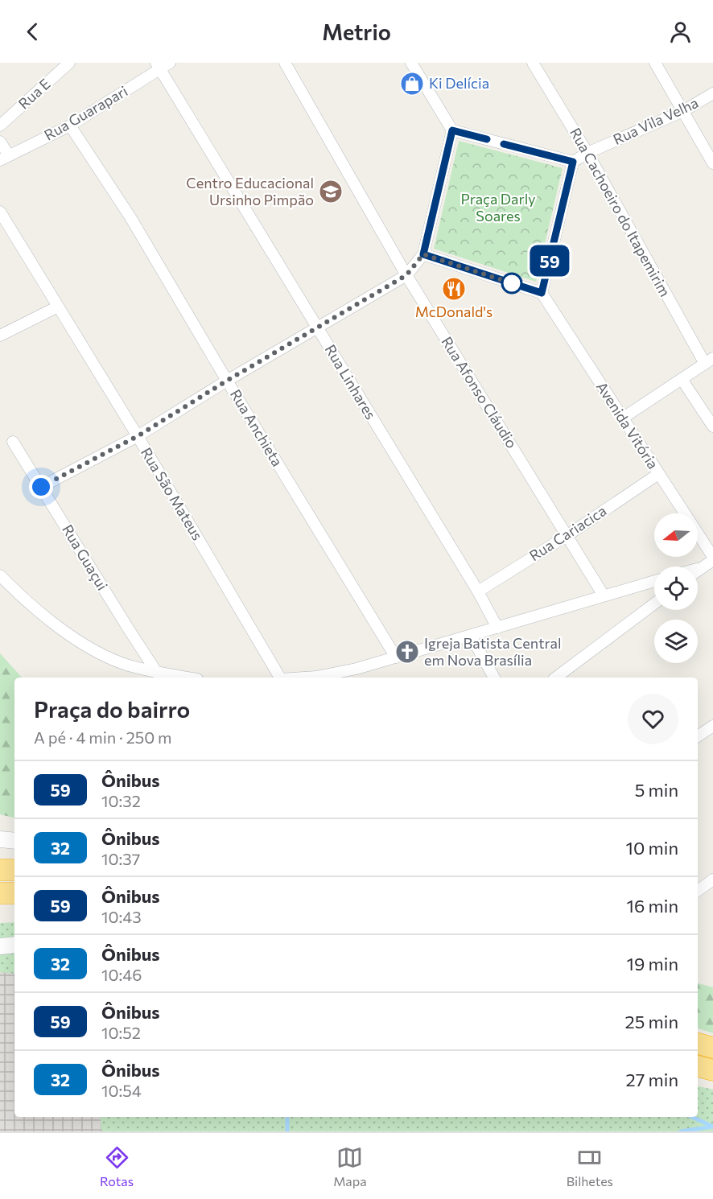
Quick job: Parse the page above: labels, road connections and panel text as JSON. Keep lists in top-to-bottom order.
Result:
{
  "streets": {
    "street": [
      "Rua E",
      "Rua Guarapari",
      "Rua Vila Velha",
      "Rua Cachoeiro do Itapemirim",
      "Rua Linhares",
      "Rua Afonso Cláudio",
      "Avenida Vitória",
      "Rua Anchieta",
      "Rua São Mateus",
      "Rua Cariacica",
      "Rua Guaçui"
    ]
  },
  "crossings": [
    ["Rua Guarapari", "Rua Linhares"],
    ["Rua Guarapari", "Rua Anchieta"],
    ["Rua Vila Velha", "Rua Cachoeiro do Itapemirim"],
    ["Rua Linhares", "Rua Cariacica"],
    ["Rua Afonso Cláudio", "Rua Cariacica"],
    ["Avenida Vitória", "Rua Cariacica"]
  ],
  "parks": ["Praça Darly Soares"],
  "places": {
    "shop": ["Ki Delícia"],
    "school or university": ["Centro Educacional Ursinho Pimpão"],
    "restaurant": ["McDonald's"],
    "church": ["Igreja Batista Central em Nova Brasília"]
  },
  "lines": ["bus line 59"],
  "north": "left",
  "page": {
    "header": "Metrio",
    "on_map": "59",
    "heading": ["Praça do bairro", "A pé · 4 min · 250 m"],
    "list": [
      {
        "mark": "59",
        "name": "Ônibus",
        "note": "10:32",
        "value": "5 min"
      },
      {
        "mark": "32",
        "name": "Ônibus",
        "note": "10:37",
        "value": "10 min"
      },
      {
        "mark": "59",
        "name": "Ônibus",
        "note": "10:43",
        "value": "16 min"
      },
      {
        "mark": "32",
        "name": "Ônibus",
        "note": "10:46",
        "value": "19 min"
      },
      {
        "mark": "59",
        "name": "Ônibus",
        "note": "10:52",
        "value": "25 min"
      },
      {
        "mark": "32",
        "name": "Ônibus",
        "note": "10:54",
        "value": "27 min"
      }
    ],
    "tabs": ["Rotas", "Mapa", "Bilhetes"]
  }
}
